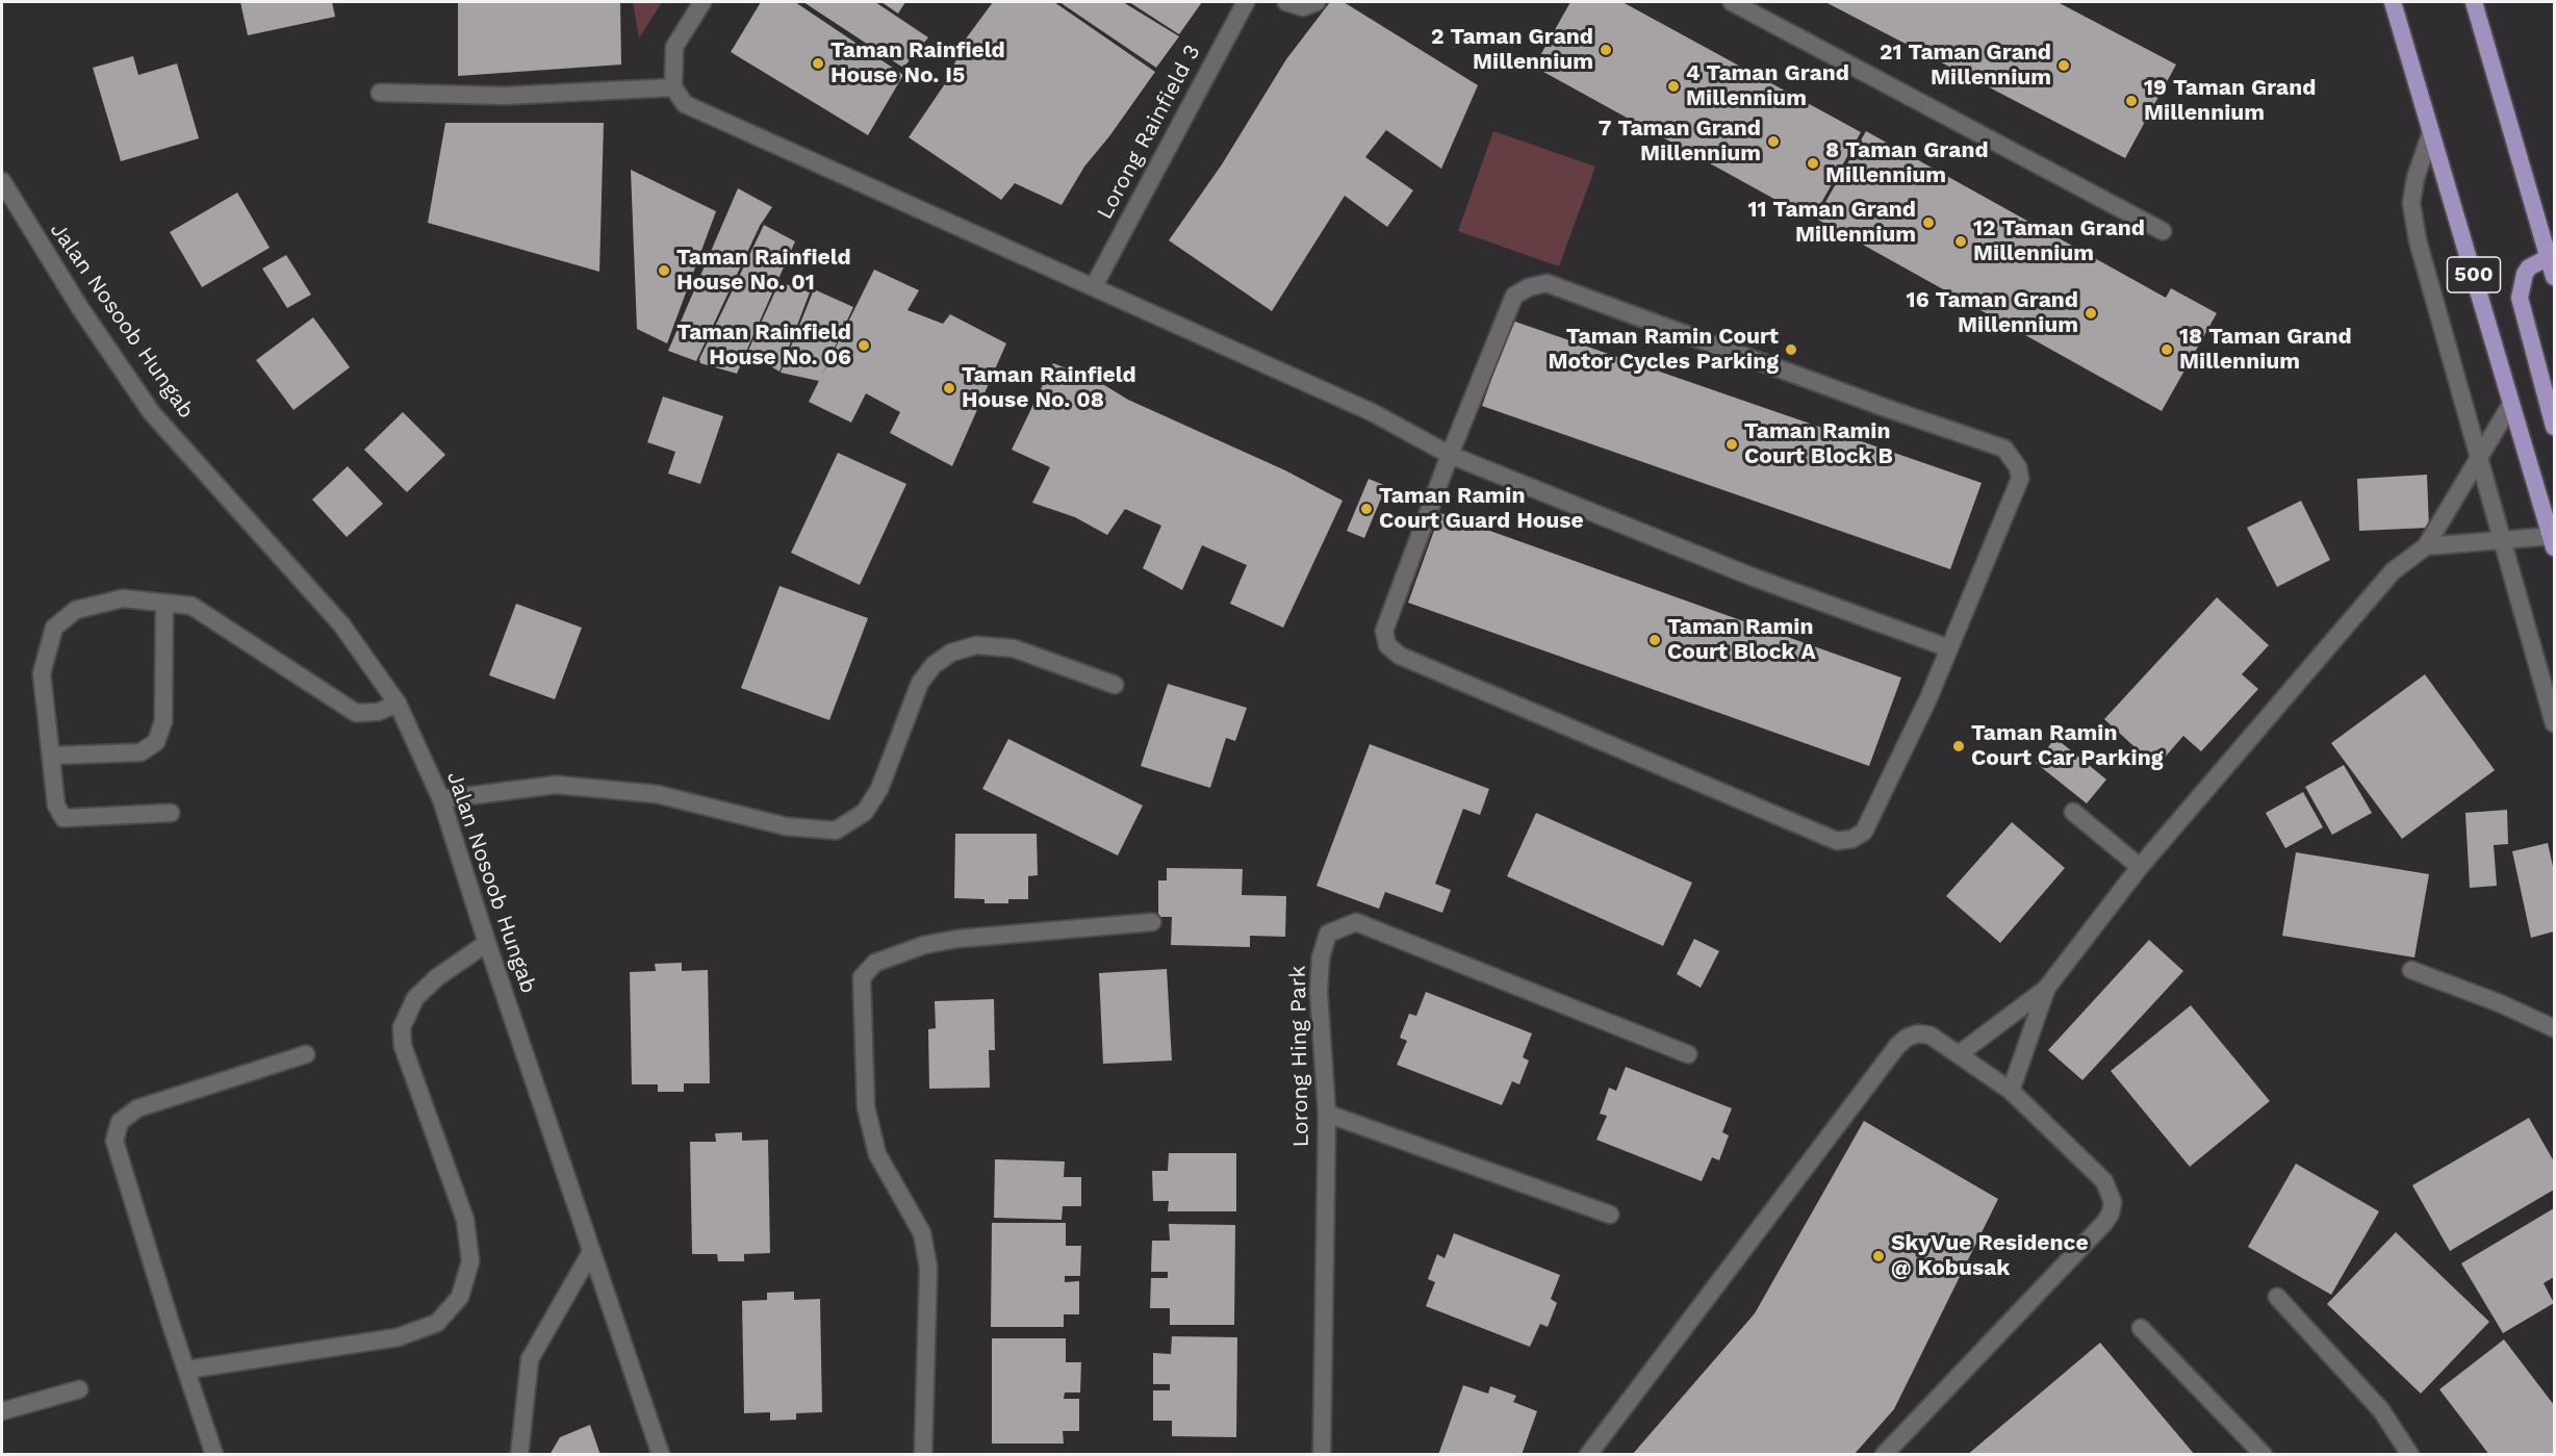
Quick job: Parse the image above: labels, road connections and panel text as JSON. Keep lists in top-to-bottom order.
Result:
{
  "streets": {
    "main road": ["500"],
    "street": ["Lorong Rainfield 3", "Jalan Nosoob Hungab", "Lorong Hing Park"]
  },
  "places": [
    "2 Taman Grand Millennium",
    "Taman Rainfield House No. I5",
    "21 Taman Grand Millennium",
    "4 Taman Grand Millennium",
    "19 Taman Grand Millennium",
    "7 Taman Grand Millennium",
    "8 Taman Grand Millennium",
    "11 Taman Grand Millennium",
    "12 Taman Grand Millennium",
    "Taman Rainfield House No. 01",
    "16 Taman Grand Millennium",
    "Taman Rainfield House No. 06",
    "Taman Ramin Court Motor Cycles Parking",
    "18 Taman Grand Millennium",
    "Taman Rainfield House No. 08",
    "Taman Ramin Court Block B",
    "Taman Ramin Court Guard House",
    "Taman Ramin Court Block A",
    "Taman Ramin Court Car Parking",
    "SkyVue Residence @ Kobusak"
  ]
}
